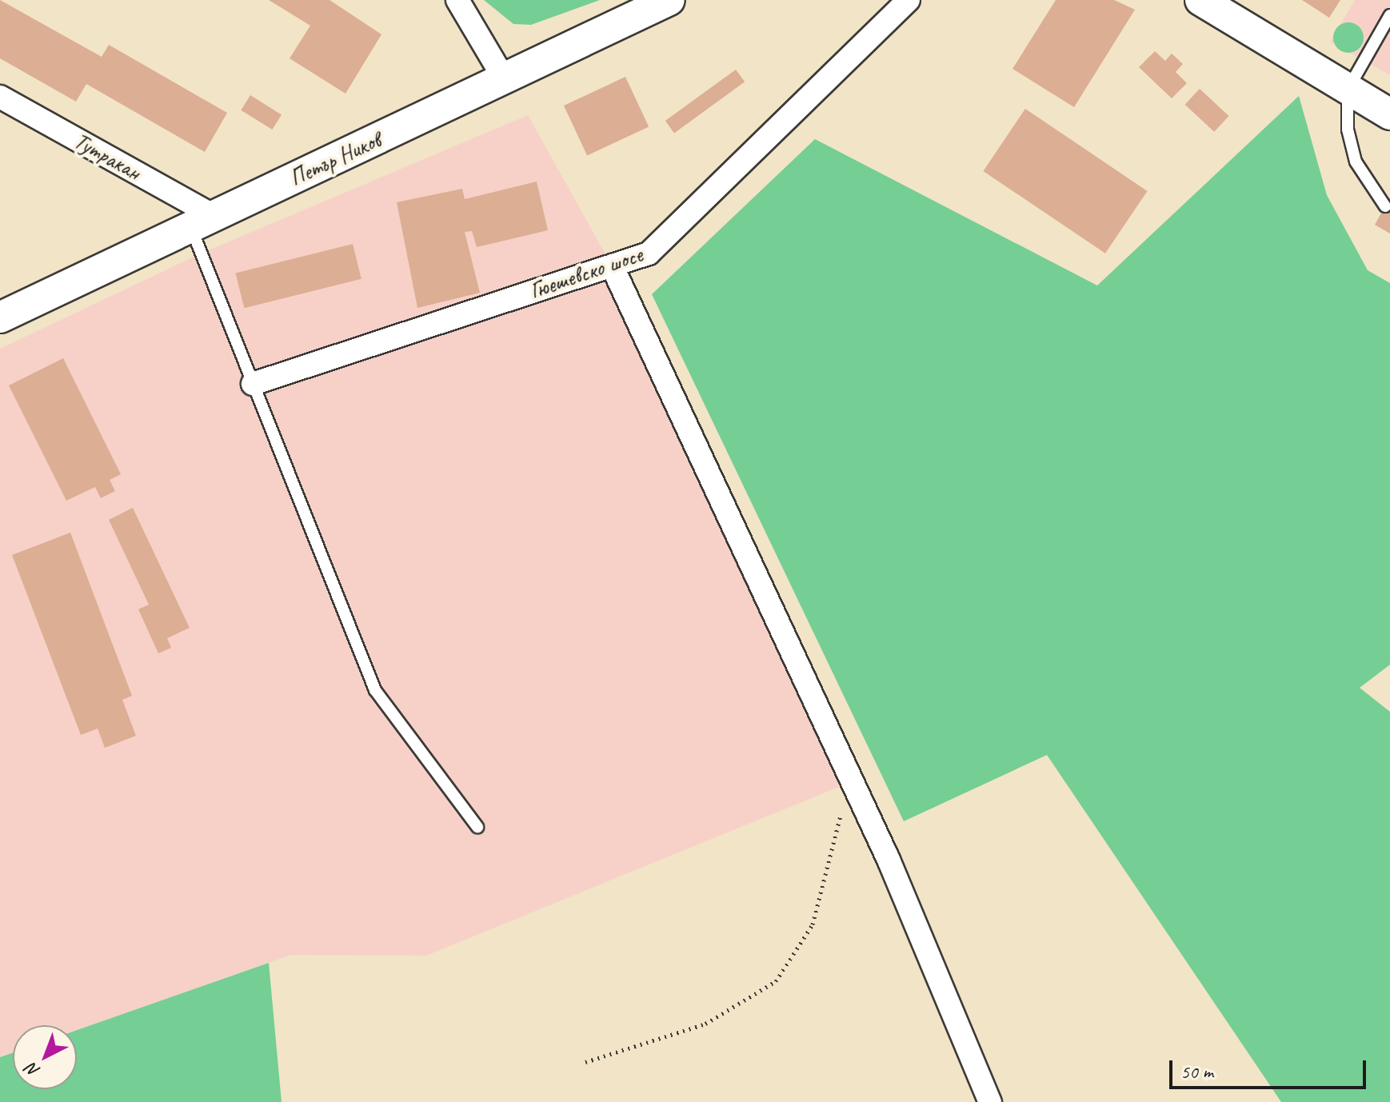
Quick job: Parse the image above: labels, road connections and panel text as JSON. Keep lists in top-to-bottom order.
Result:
{
  "streets": {
    "street": ["Тутракан", "Петър Ников", "Гюешевско шосе"]
  },
  "crossings": [
    ["Тутракан", "Петър Ников"]
  ],
  "scale_bar": "50 m",
  "north": "bottom left"
}
